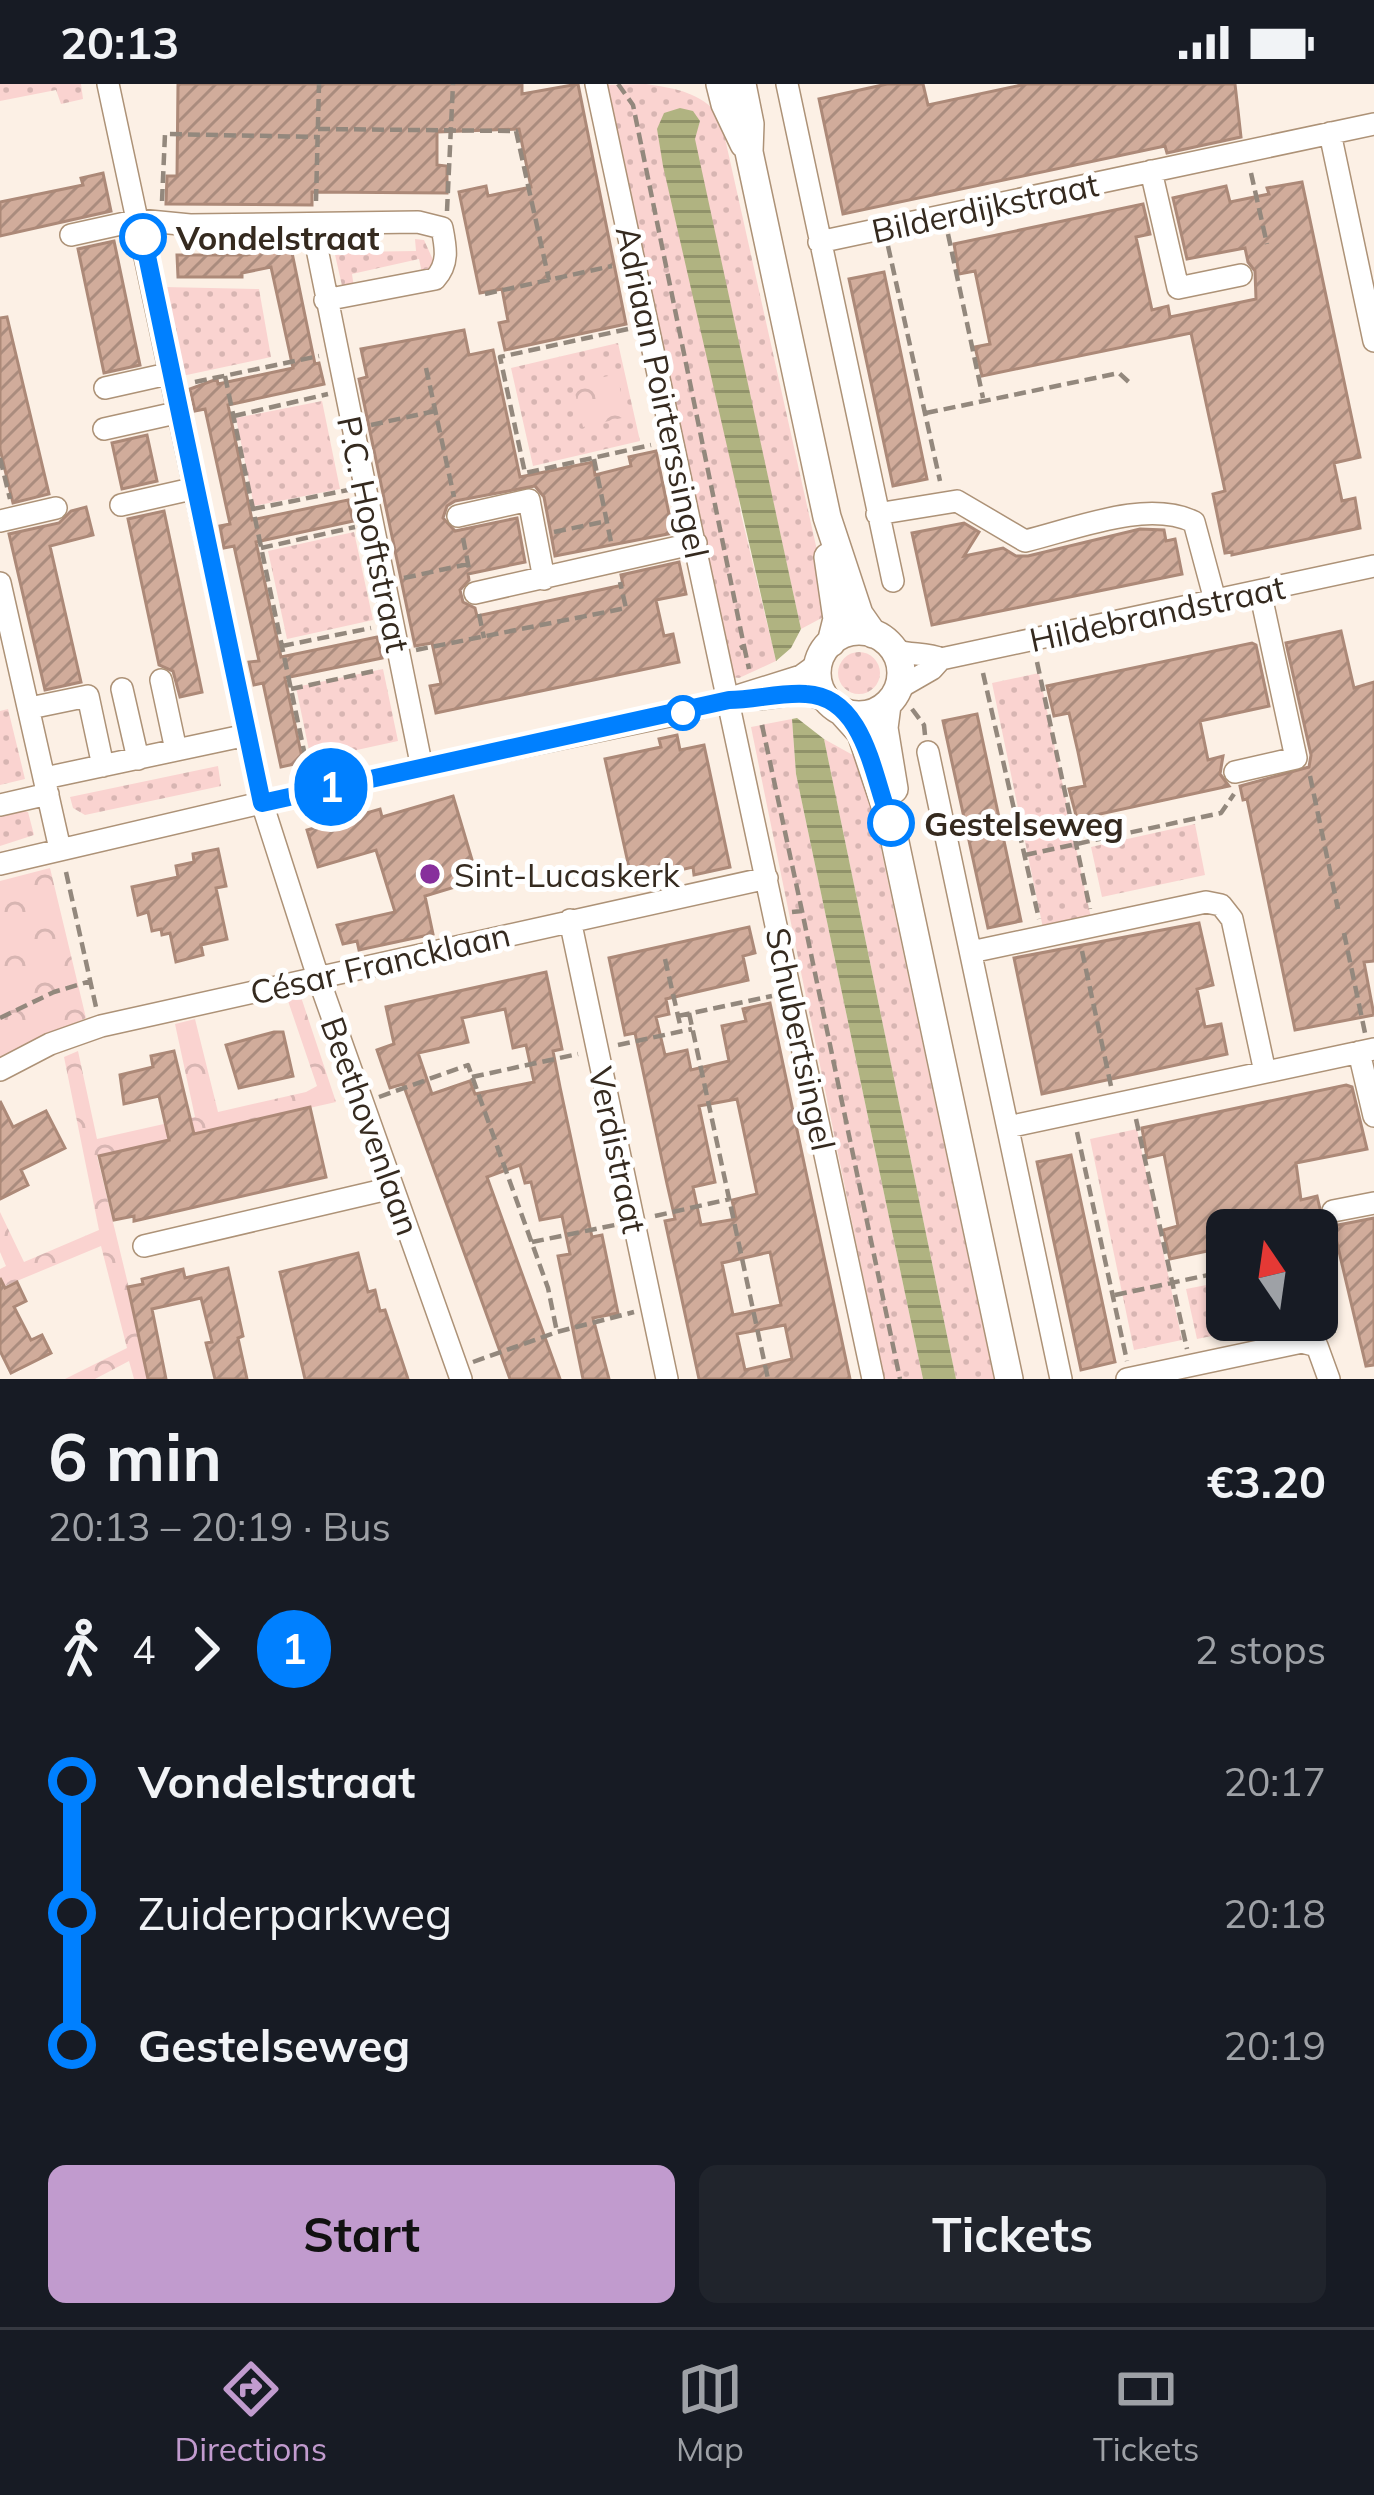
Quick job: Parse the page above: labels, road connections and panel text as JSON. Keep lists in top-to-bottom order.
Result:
{
  "streets": {
    "street": [
      "Bilderdijkstraat",
      "Adriaan Poirterssingel",
      "P.C. Hooftstraat",
      "Hildebrandstraat",
      "César Francklaan",
      "Schubertsingel",
      "Beethovenlaan",
      "Verdistraat"
    ]
  },
  "crossings": [
    ["Adriaan Poirterssingel", "Schubertsingel"],
    ["César Francklaan", "Schubertsingel"],
    ["César Francklaan", "Beethovenlaan"],
    ["César Francklaan", "Verdistraat"]
  ],
  "places": ["Vondelstraat", "Gestelseweg", "Sint-Lucaskerk"],
  "lines": ["bus line 1"],
  "north": "top",
  "page": {
    "status": "20:13",
    "on_map": "1",
    "heading": ["6 min", "20:13 – 20:19 · Bus", "€3.20"],
    "legs": ["4", "1", "2 stops"],
    "list": [
      {
        "name": "Vondelstraat",
        "value": "20:17"
      },
      {
        "name": "Zuiderparkweg",
        "value": "20:18"
      },
      {
        "name": "Gestelseweg",
        "value": "20:19"
      }
    ],
    "buttons": ["Start", "Tickets"],
    "tabs": ["Directions", "Map", "Tickets"]
  }
}
